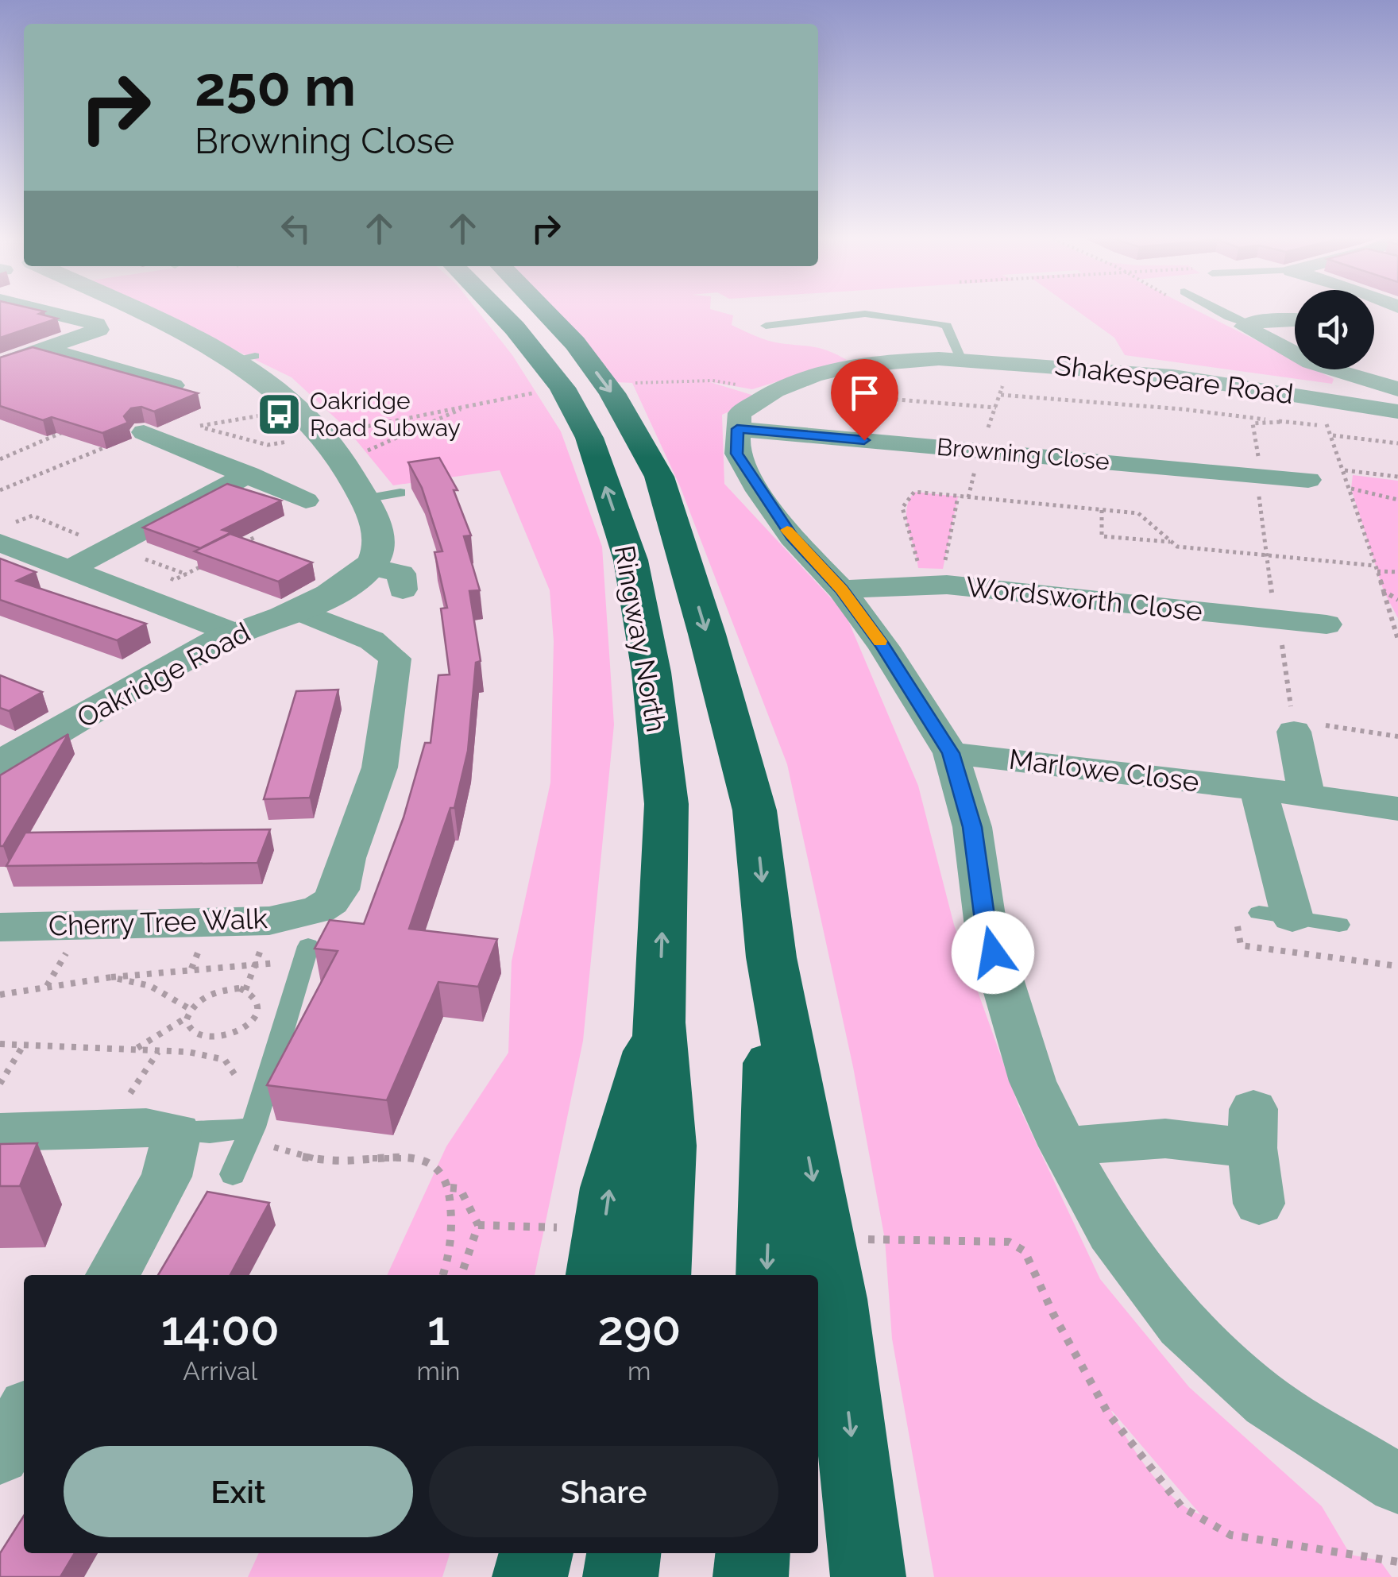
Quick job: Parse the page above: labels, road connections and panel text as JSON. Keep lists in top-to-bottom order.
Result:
{
  "streets": {
    "highway": ["Ringway North"],
    "street": [
      "Shakespeare Road",
      "Browning Close",
      "Wordsworth Close",
      "Oakridge Road",
      "Marlowe Close",
      "Cherry Tree Walk"
    ]
  },
  "crossings": [
    ["Shakespeare Road", "Browning Close"],
    ["Oakridge Road", "Cherry Tree Walk"]
  ],
  "places": {
    "bus stop": ["Oakridge Road Subway"]
  },
  "page": {
    "turn": ["250 m", "Browning Close"],
    "eta": [
      "14:00",
      "Arrival",
      "1",
      "min",
      "290",
      "m"
    ],
    "buttons": ["Exit", "Share"]
  }
}
